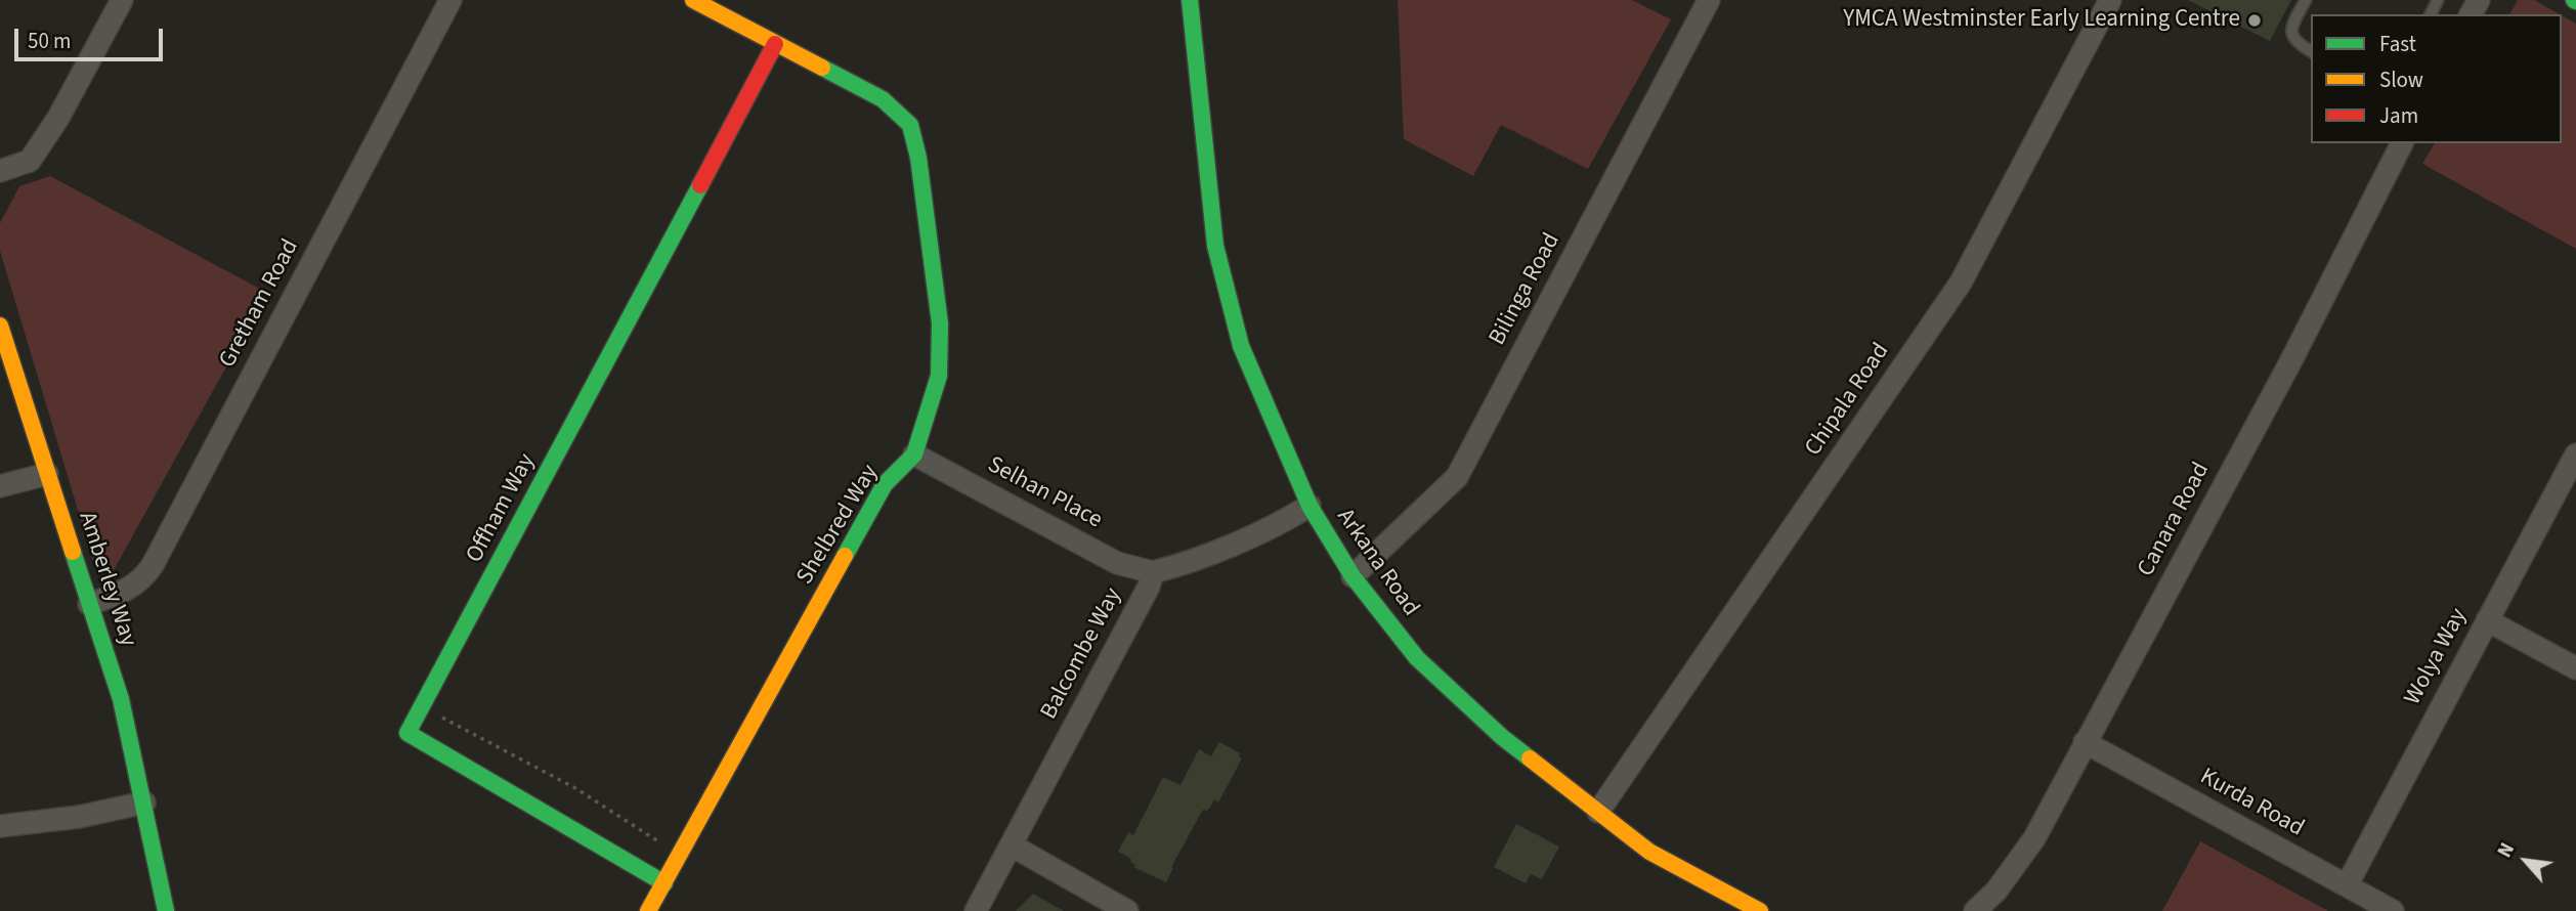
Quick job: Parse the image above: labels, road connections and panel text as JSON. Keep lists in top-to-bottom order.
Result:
{
  "streets": {
    "street": [
      "Bilinga Road",
      "Gretham Road",
      "Chipala Road",
      "Selhan Place",
      "Offham Way",
      "Canara Road",
      "Shelbred Way",
      "Arkana Road",
      "Amberley Way",
      "Balcombe Way",
      "Wolya Way",
      "Kurda Road"
    ]
  },
  "crossings": [
    ["Bilinga Road", "Arkana Road"],
    ["Gretham Road", "Amberley Way"],
    ["Chipala Road", "Arkana Road"],
    ["Selhan Place", "Shelbred Way"],
    ["Selhan Place", "Balcombe Way"],
    ["Offham Way", "Shelbred Way"],
    ["Canara Road", "Kurda Road"],
    ["Arkana Road", "Balcombe Way"],
    ["Wolya Way", "Kurda Road"]
  ],
  "places": ["YMCA Westminster Early Learning Centre"],
  "legend": ["Fast", "Slow", "Jam"],
  "scale_bar": "50 m",
  "north": "top left"
}
